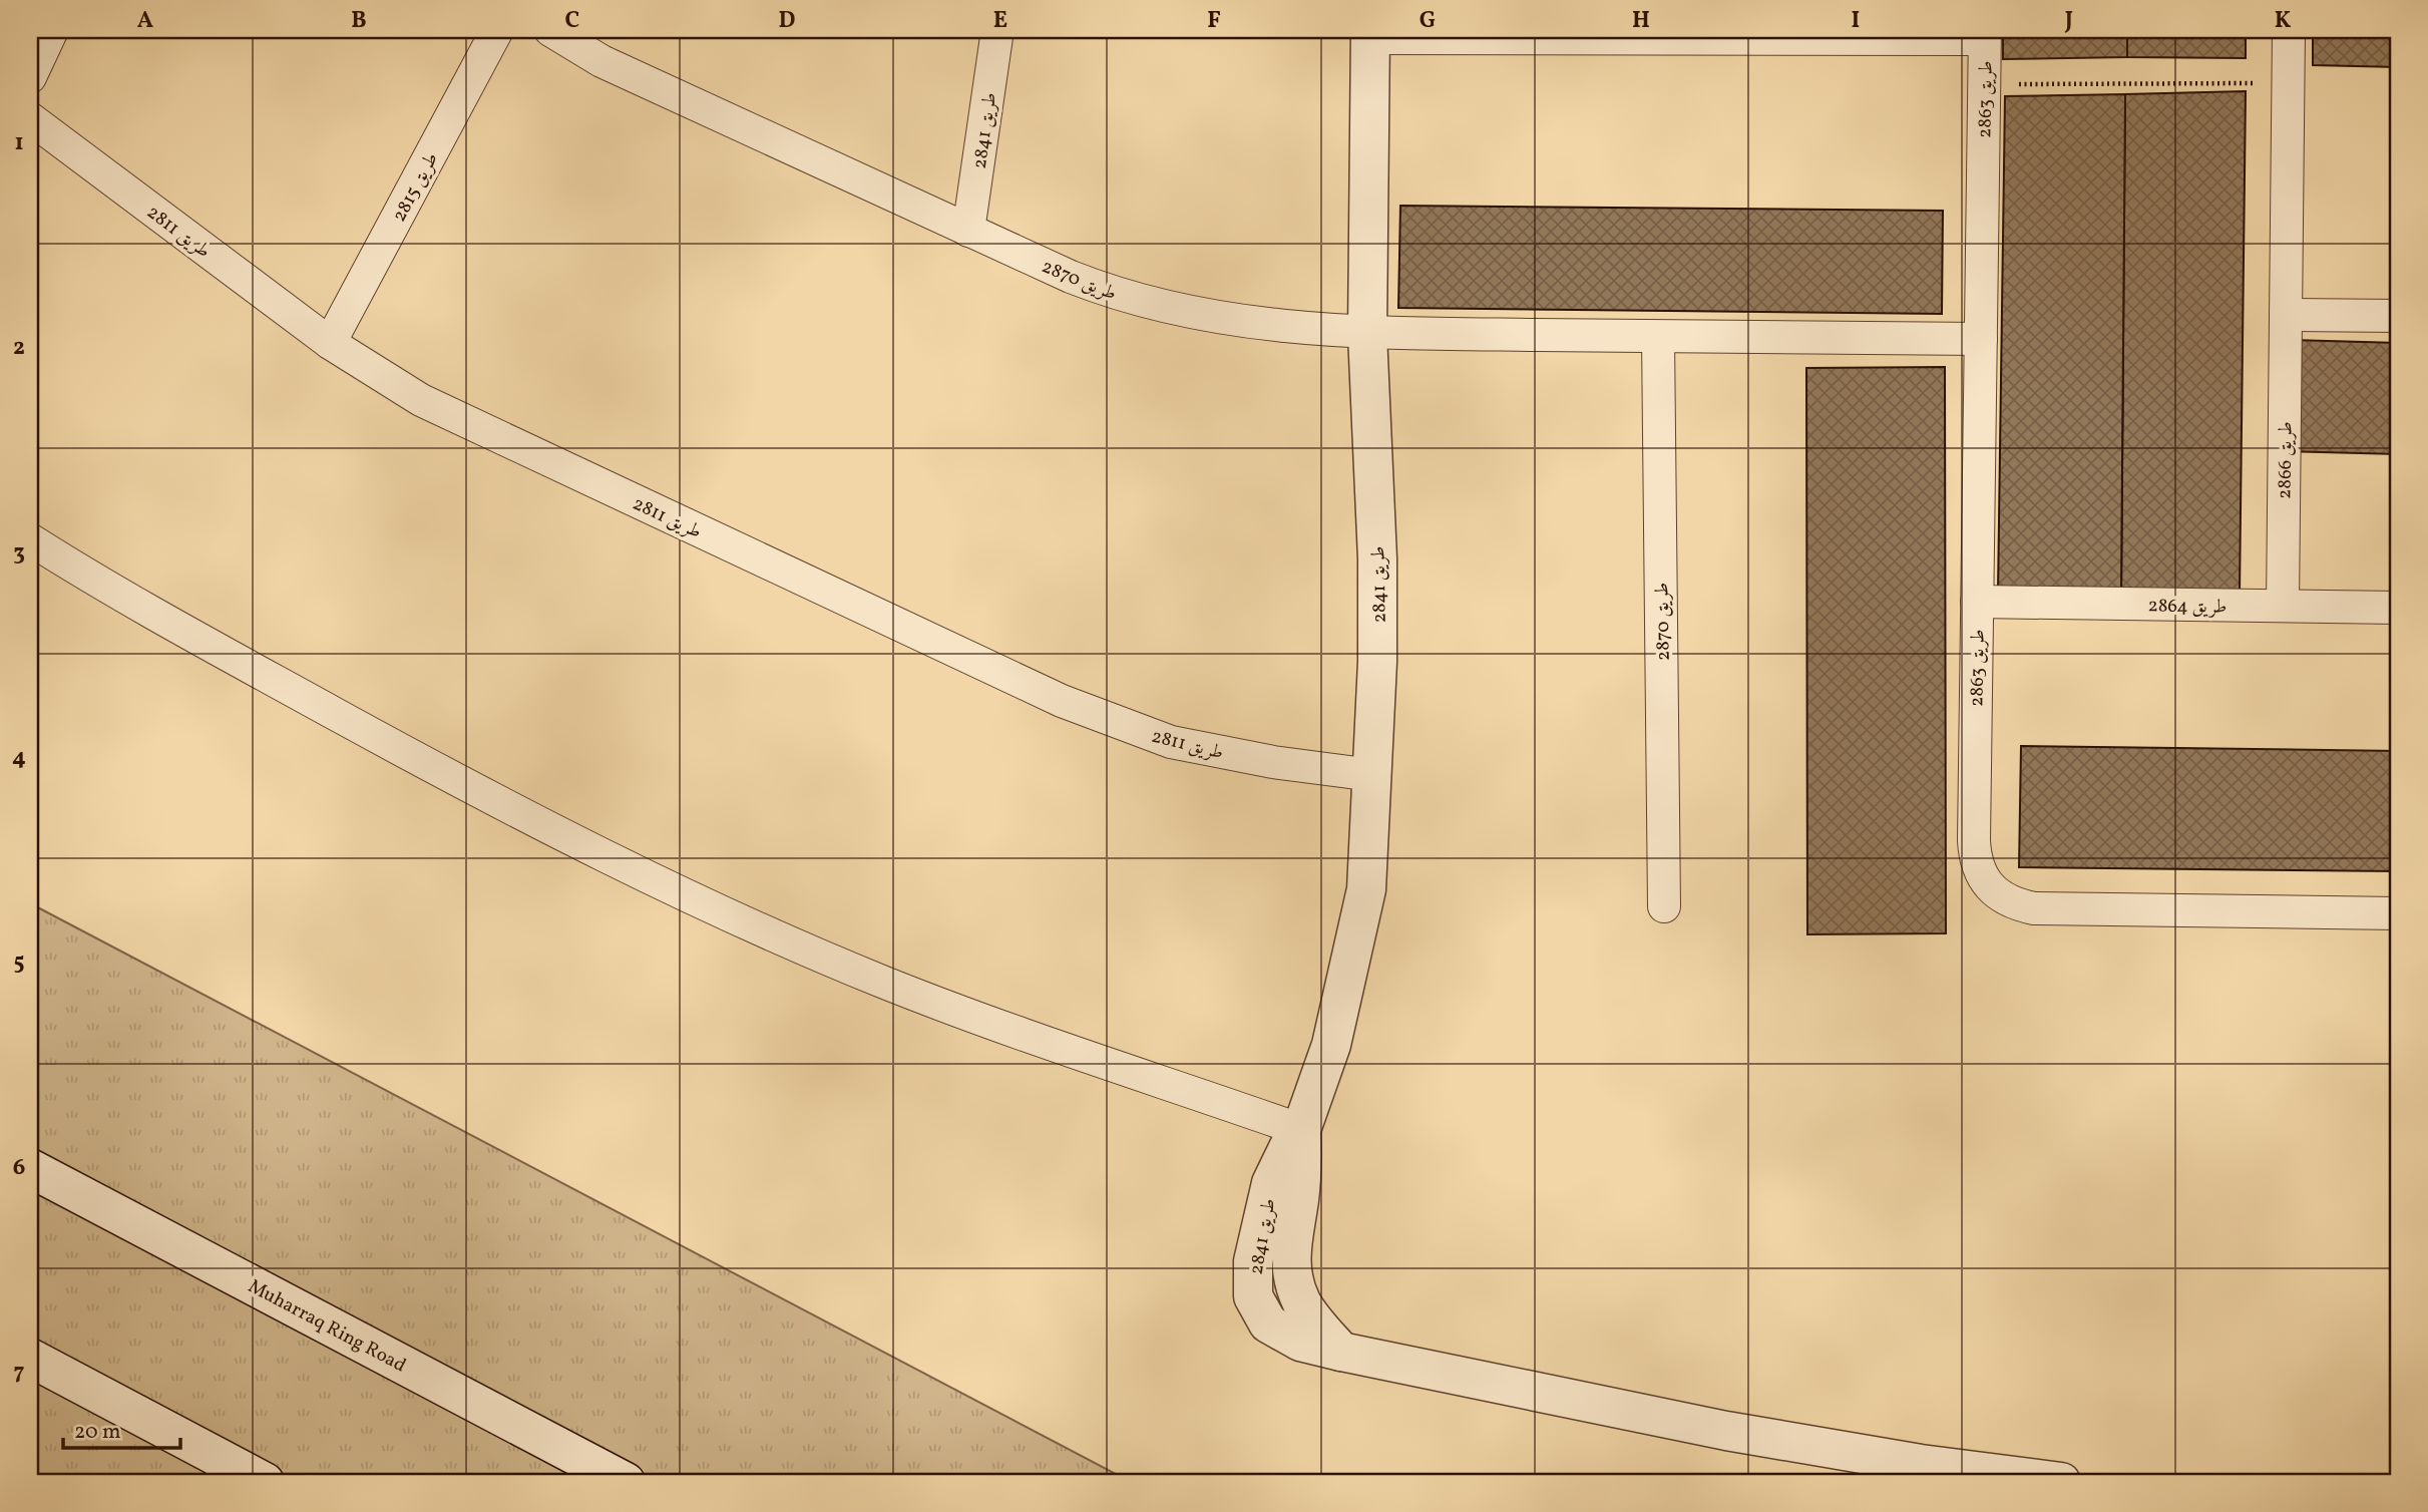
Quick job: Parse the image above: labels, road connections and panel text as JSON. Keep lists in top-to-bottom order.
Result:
{
  "streets": {
    "street": [
      "طريق 2863",
      "طريق 2841",
      "طريق 2815",
      "طريق 2811",
      "طريق 2870",
      "طريق 2866",
      "طريق 2864",
      "Muharraq Ring Road"
    ]
  },
  "crossings": [
    ["طريق 2863", "طريق 2870"],
    ["طريق 2863", "طريق 2864"],
    ["طريق 2841", "طريق 2811"],
    ["طريق 2841", "طريق 2870"],
    ["طريق 2815", "طريق 2811"],
    ["طريق 2866", "طريق 2864"]
  ],
  "scale_bar": "20 m",
  "grid": {
    "columns": [
      "A",
      "B",
      "C",
      "D",
      "E",
      "F",
      "G",
      "H",
      "I",
      "J",
      "K"
    ],
    "rows": [
      "1",
      "2",
      "3",
      "4",
      "5",
      "6",
      "7"
    ]
  }
}
